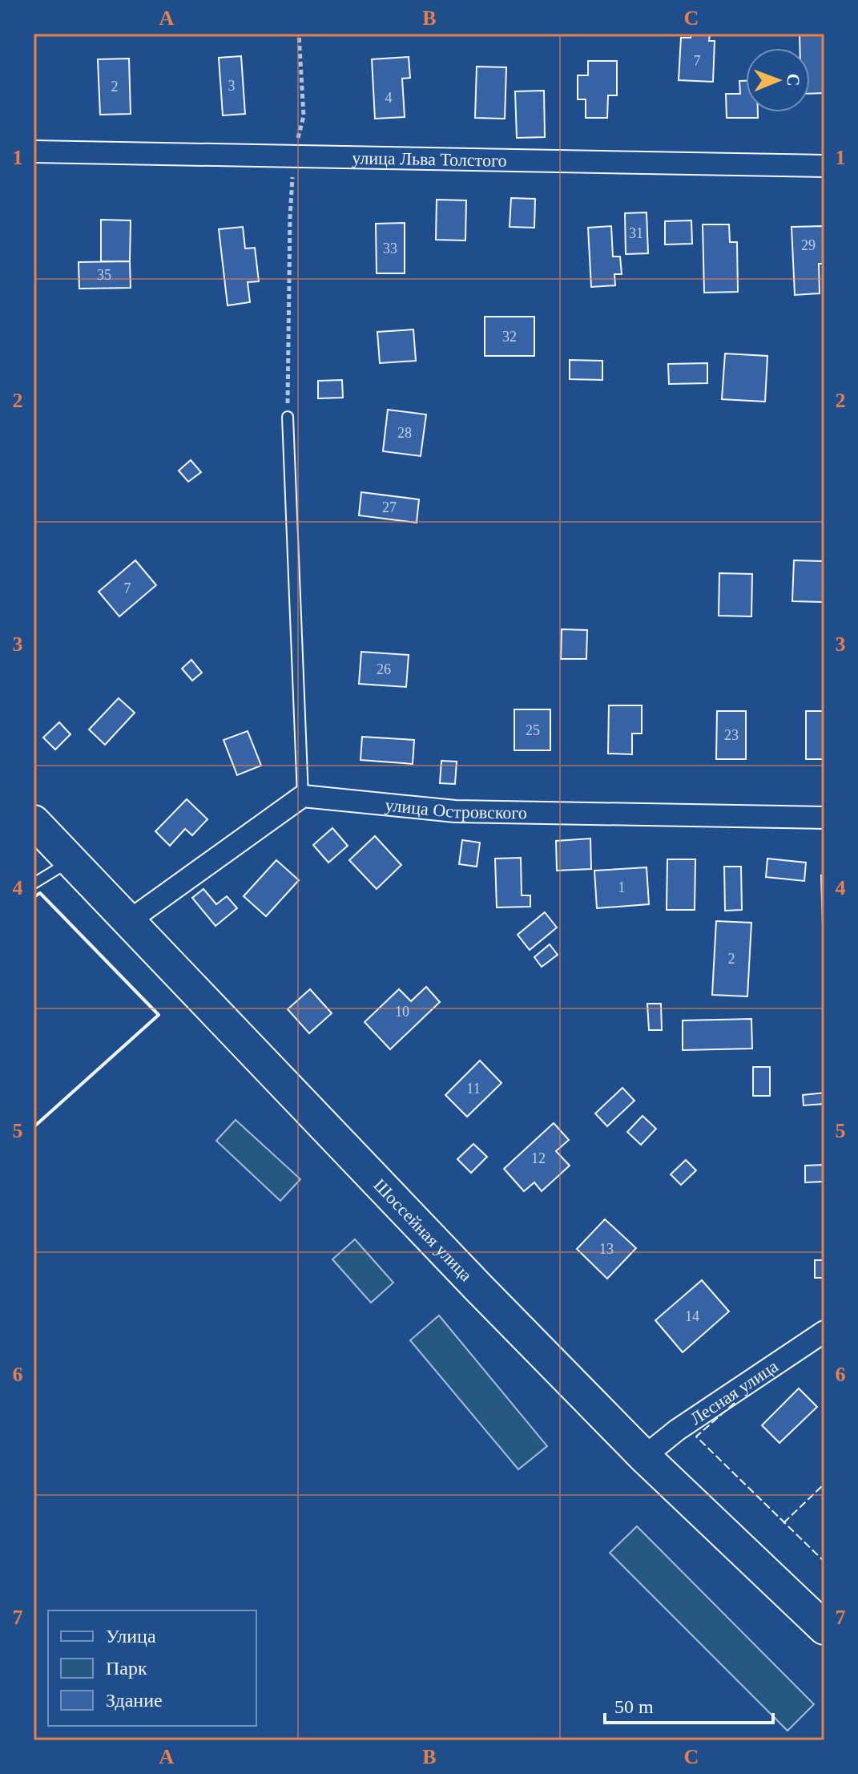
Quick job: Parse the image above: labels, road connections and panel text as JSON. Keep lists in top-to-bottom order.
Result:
{
  "streets": {
    "main road": ["Шоссейная улица"],
    "street": ["улица Льва Толстого", "улица Островского", "Лесная улица"]
  },
  "crossings": [
    ["Шоссейная улица", "Лесная улица"]
  ],
  "house_numbers": [
    "7",
    "3",
    "2",
    "4",
    "31",
    "29",
    "33",
    "35",
    "32",
    "28",
    "27",
    "7",
    "26",
    "25",
    "23",
    "1",
    "2",
    "10",
    "11",
    "12",
    "13",
    "14"
  ],
  "legend": ["Улица", "Парк", "Здание"],
  "scale_bar": "50 m",
  "north": "right",
  "grid": {
    "columns": ["A", "B", "C"],
    "rows": [
      "1",
      "2",
      "3",
      "4",
      "5",
      "6",
      "7"
    ]
  }
}
